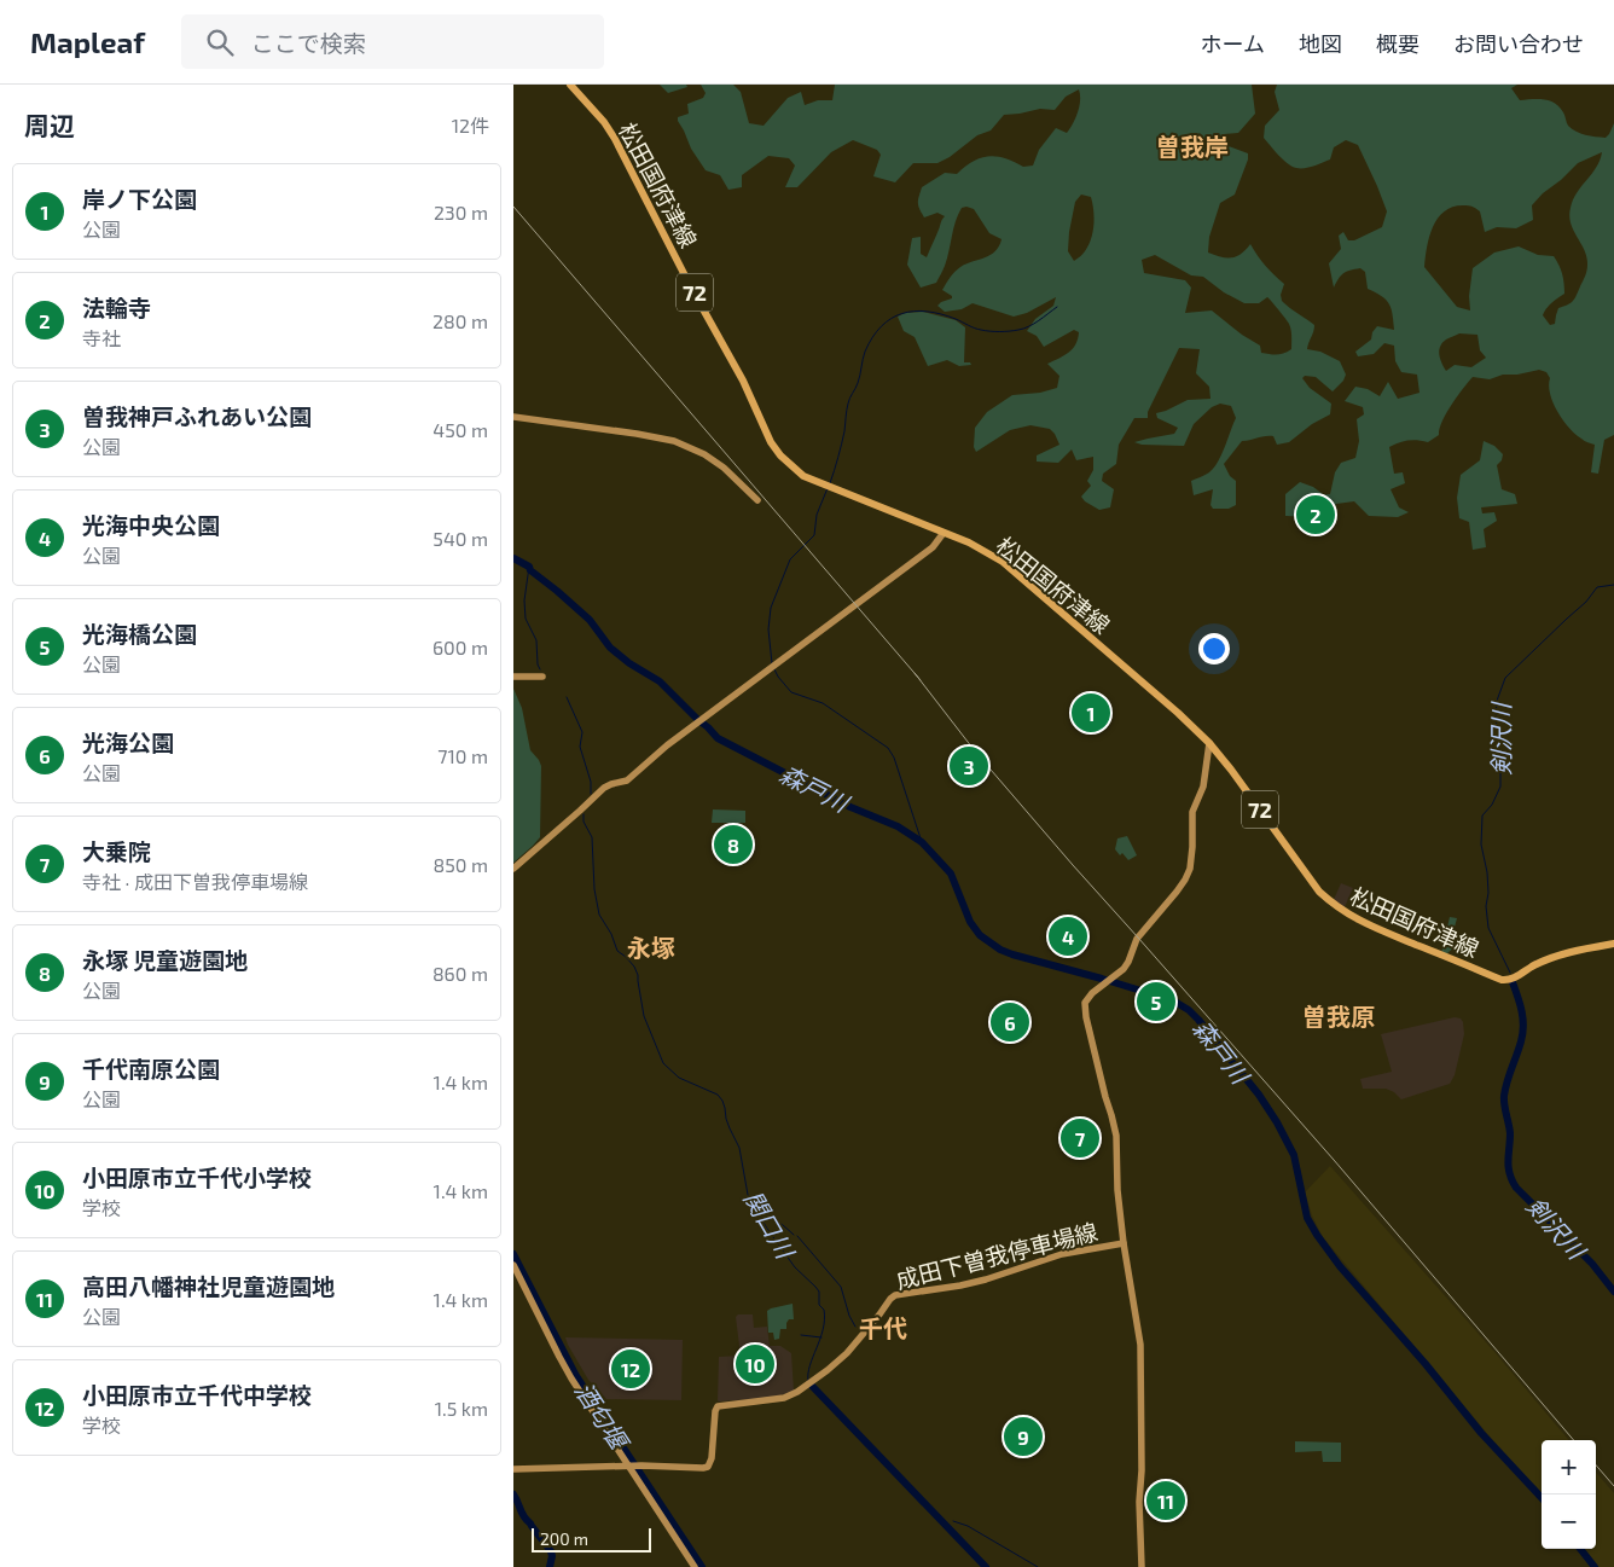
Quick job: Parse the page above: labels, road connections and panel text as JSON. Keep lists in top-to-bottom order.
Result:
{
  "streets": {
    "main road": ["松田国府津線", "72"],
    "street": ["成田下曽我停車場線"]
  },
  "crossings": [
    ["松田国府津線", "成田下曽我停車場線"]
  ],
  "districts": [
    "曽我岸",
    "永塚",
    "曽我原",
    "千代"
  ],
  "water": [
    "剣沢川",
    "森戸川",
    "関口川",
    "酒匂堰"
  ],
  "scale_bar": "200 m",
  "page": {
    "header": "Mapleaf",
    "search": "ここで検索",
    "nav": [
      "ホーム",
      "地図",
      "概要",
      "お問い合わせ"
    ],
    "heading": ["周辺", "12件"],
    "list": [
      {
        "mark": "1",
        "name": "岸ノ下公園",
        "note": "公園",
        "value": "230 m"
      },
      {
        "mark": "2",
        "name": "法輪寺",
        "note": "寺社",
        "value": "280 m"
      },
      {
        "mark": "3",
        "name": "曽我神戸ふれあい公園",
        "note": "公園",
        "value": "450 m"
      },
      {
        "mark": "4",
        "name": "光海中央公園",
        "note": "公園",
        "value": "540 m"
      },
      {
        "mark": "5",
        "name": "光海橋公園",
        "note": "公園",
        "value": "600 m"
      },
      {
        "mark": "6",
        "name": "光海公園",
        "note": "公園",
        "value": "710 m"
      },
      {
        "mark": "7",
        "name": "大乗院",
        "note": "寺社 · 成田下曽我停車場線",
        "value": "850 m"
      },
      {
        "mark": "8",
        "name": "永塚 児童遊園地",
        "note": "公園",
        "value": "860 m"
      },
      {
        "mark": "9",
        "name": "千代南原公園",
        "note": "公園",
        "value": "1.4 km"
      },
      {
        "mark": "10",
        "name": "小田原市立千代小学校",
        "note": "学校",
        "value": "1.4 km"
      },
      {
        "mark": "11",
        "name": "高田八幡神社児童遊園地",
        "note": "公園",
        "value": "1.4 km"
      },
      {
        "mark": "12",
        "name": "小田原市立千代中学校",
        "note": "学校",
        "value": "1.5 km"
      }
    ],
    "pins": [
      "2",
      "1",
      "3",
      "8",
      "4",
      "5",
      "6",
      "7",
      "10",
      "12",
      "9",
      "11"
    ],
    "map_buttons": ["+", "−"],
    "scale": "200 m"
  }
}
